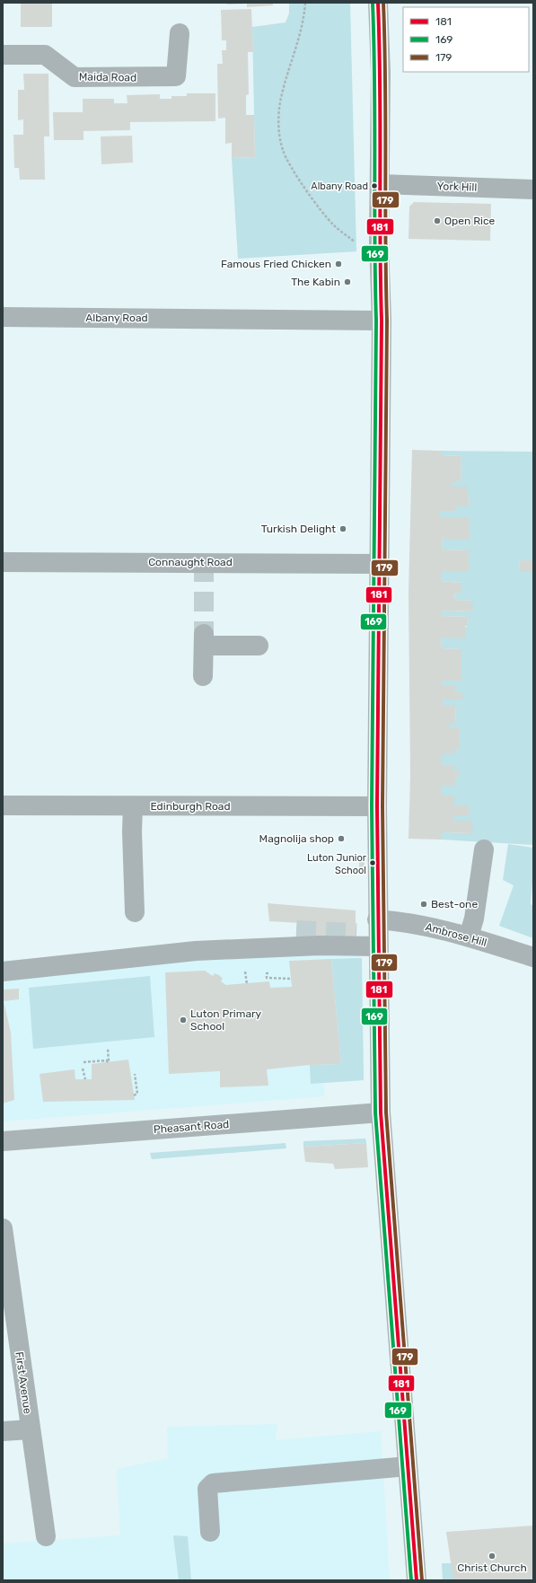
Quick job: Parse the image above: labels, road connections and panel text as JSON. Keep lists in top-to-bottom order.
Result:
{
  "streets": {
    "street": [
      "Maida Road",
      "York Hill",
      "Albany Road",
      "Connaught Road",
      "Edinburgh Road",
      "Ambrose Hill",
      "Pheasant Road",
      "First Avenue"
    ]
  },
  "places": [
    "Albany Road",
    "Open Rice",
    "Famous Fried Chicken",
    "The Kabin",
    "Turkish Delight",
    "Magnolija shop",
    "Luton Junior School",
    "Best-one",
    "Luton Primary School",
    "Christ Church"
  ],
  "lines": ["transit line 181", "transit line 169", "transit line 179"],
  "legend": ["181", "169", "179"]
}
